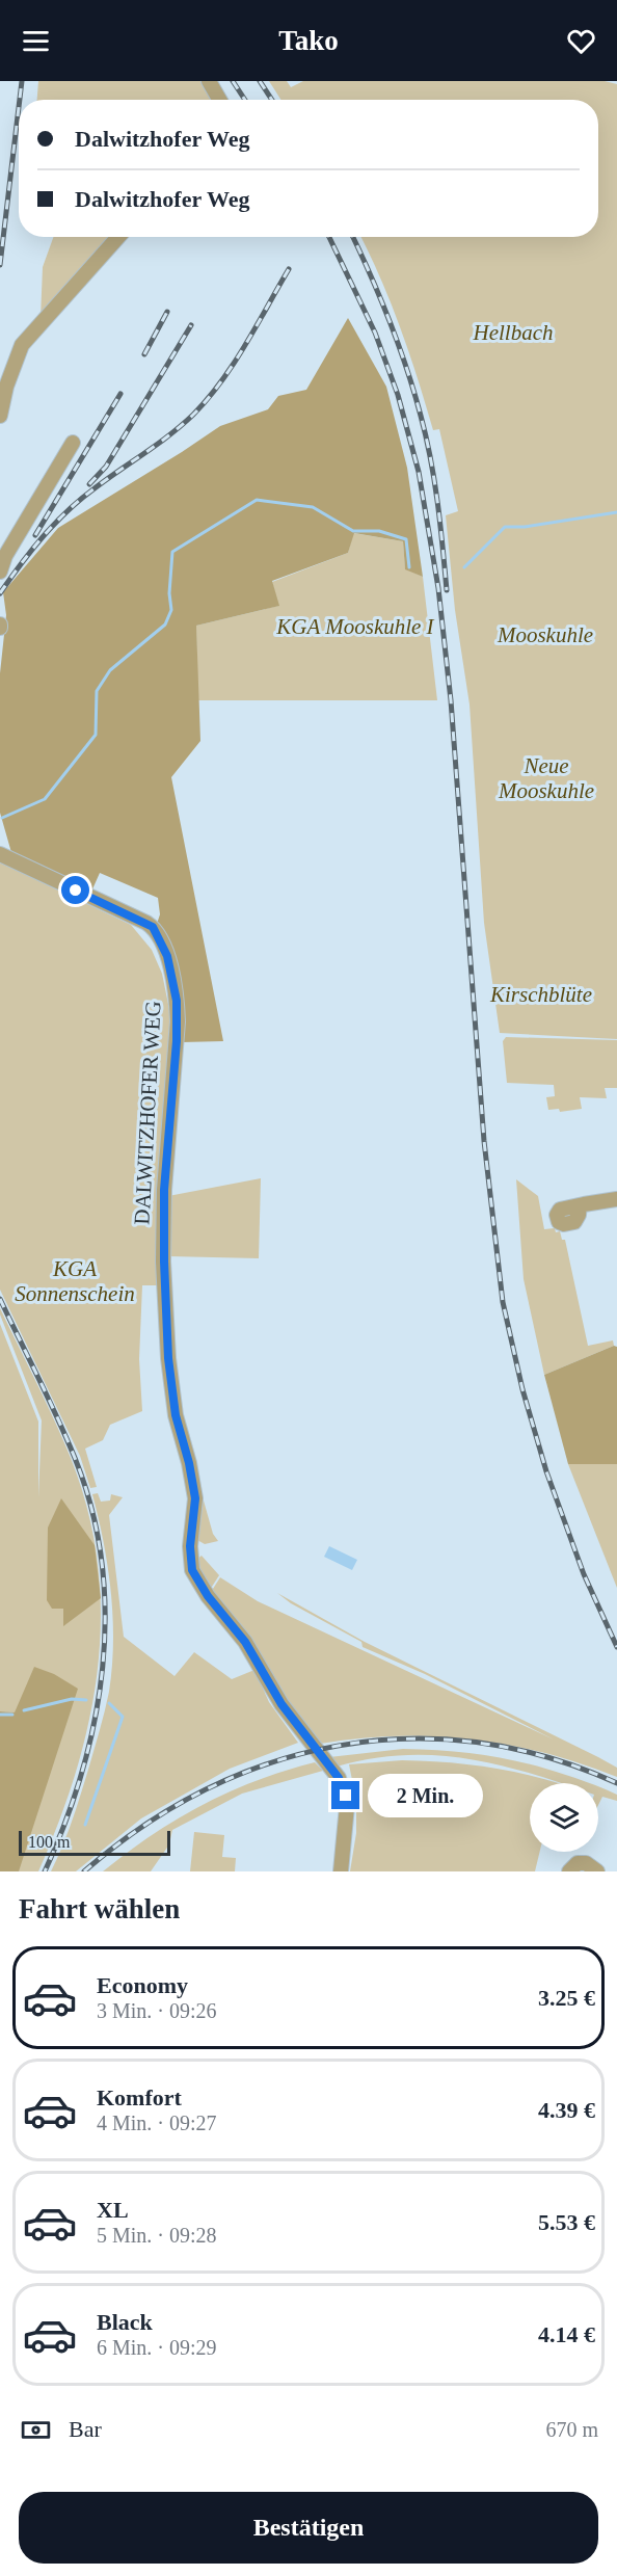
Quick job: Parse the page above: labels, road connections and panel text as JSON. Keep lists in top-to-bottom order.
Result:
{
  "streets": {
    "street": ["DALWITZHOFER WEG"]
  },
  "parks": [
    "Hellbach",
    "KGA Mooskuhle I",
    "Mooskuhle",
    "Neue Mooskuhle",
    "Kirschblüte",
    "KGA Sonnenschein"
  ],
  "scale_bar": "100 m",
  "page": {
    "header": "Tako",
    "banner": ["Dalwitzhofer Weg", "Dalwitzhofer Weg"],
    "bubble": "2 Min.",
    "scale": "100 m",
    "heading": "Fahrt wählen",
    "list": [
      {
        "name": "Economy",
        "note": "3 Min. · 09:26",
        "value": "3.25 €"
      },
      {
        "name": "Komfort",
        "note": "4 Min. · 09:27",
        "value": "4.39 €"
      },
      {
        "name": "XL",
        "note": "5 Min. · 09:28",
        "value": "5.53 €"
      },
      {
        "name": "Black",
        "note": "6 Min. · 09:29",
        "value": "4.14 €"
      }
    ],
    "pay": ["Bar", "670 m"],
    "buttons": "Bestätigen"
  }
}
